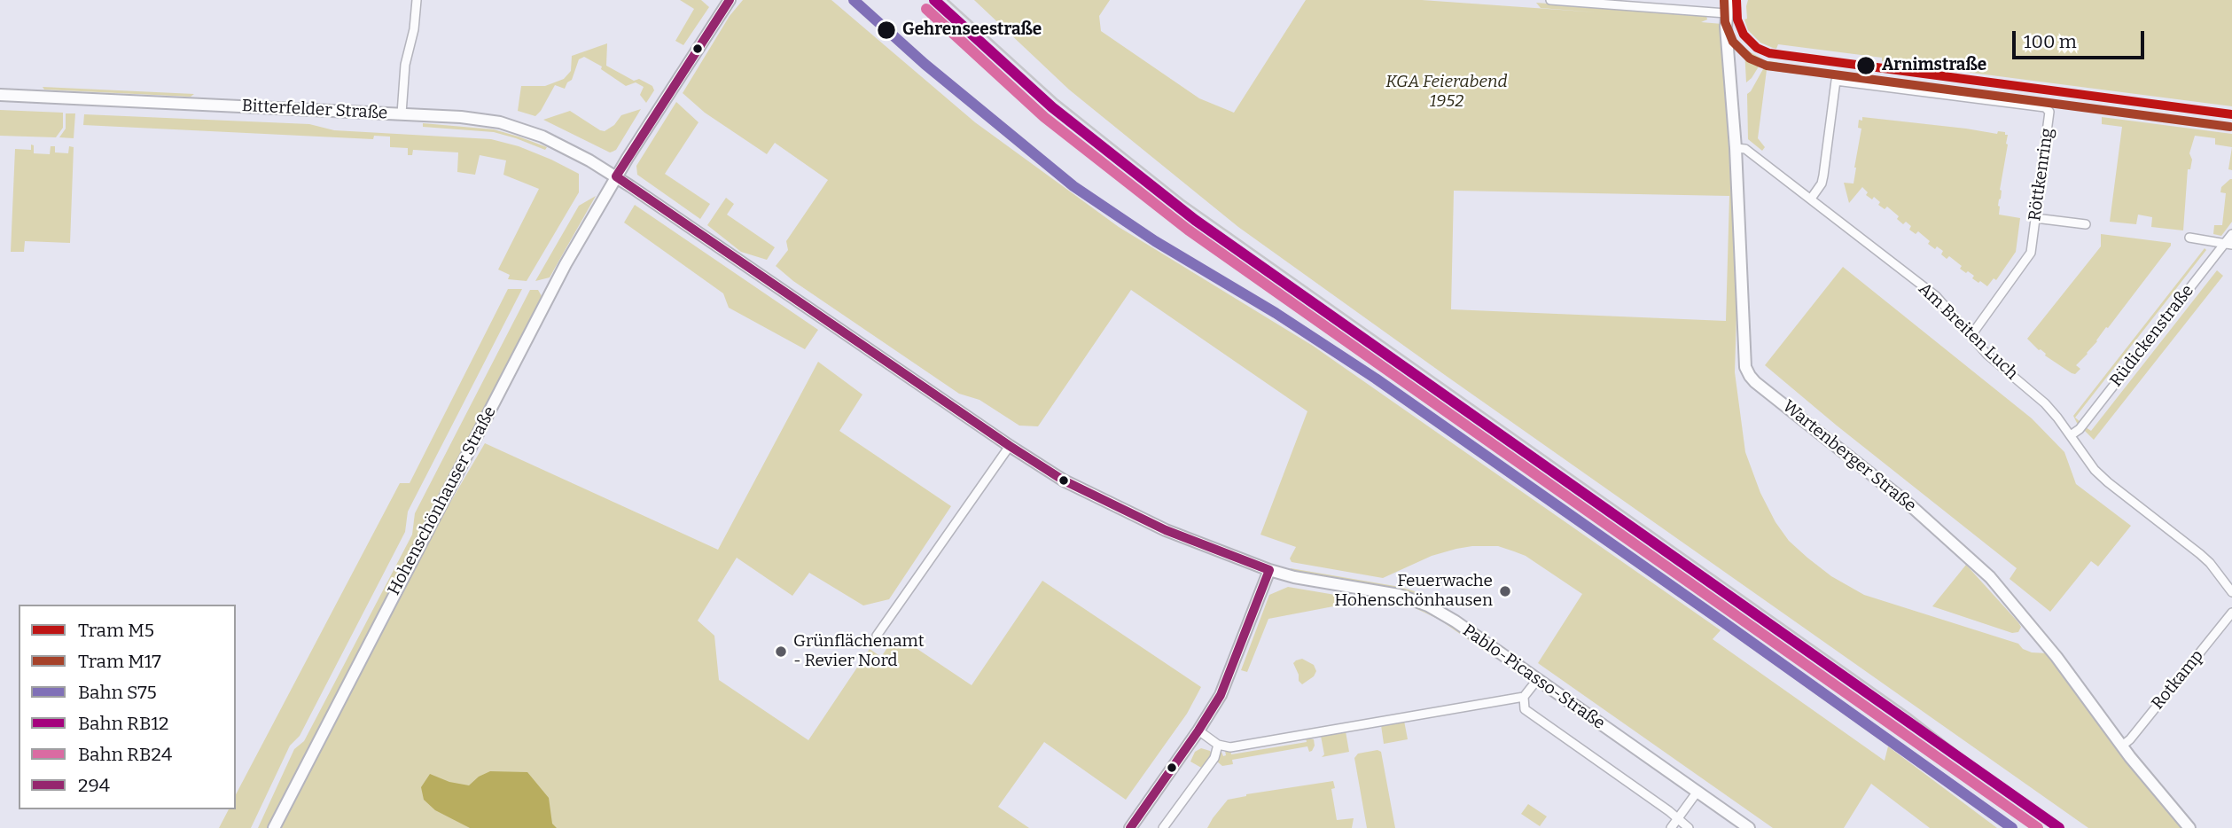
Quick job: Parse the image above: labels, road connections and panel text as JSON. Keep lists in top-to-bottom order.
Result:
{
  "streets": {
    "main road": [
      "Bitterfelder Straße",
      "Wartenberger Straße",
      "Hohenschönhauser Straße",
      "Pablo-Picasso-Straße"
    ],
    "street": [
      "Röttkenring",
      "Am Breiten Luch",
      "Rüdickenstraße",
      "Rotkamp"
    ]
  },
  "crossings": [
    ["Bitterfelder Straße", "Hohenschönhauser Straße"],
    ["Bitterfelder Straße", "Pablo-Picasso-Straße"],
    ["Röttkenring", "Am Breiten Luch"],
    ["Am Breiten Luch", "Rüdickenstraße"],
    ["Am Breiten Luch", "Wartenberger Straße"],
    ["Wartenberger Straße", "Rotkamp"],
    ["Hohenschönhauser Straße", "Pablo-Picasso-Straße"]
  ],
  "parks": ["KGA Feierabend 1952"],
  "places": [
    "Gehrenseestraße",
    "Arnimstraße",
    "Feuerwache Hohenschönhausen",
    "Grünflächenamt - Revier Nord"
  ],
  "lines": [
    "tram line M5",
    "rail line S75",
    "rail line RB12",
    "transit line 294",
    "tram line M17",
    "rail line RB24"
  ],
  "legend": [
    "Tram M5",
    "Tram M17",
    "Bahn S75",
    "Bahn RB12",
    "Bahn RB24",
    "294"
  ],
  "scale_bar": "100 m"
}
